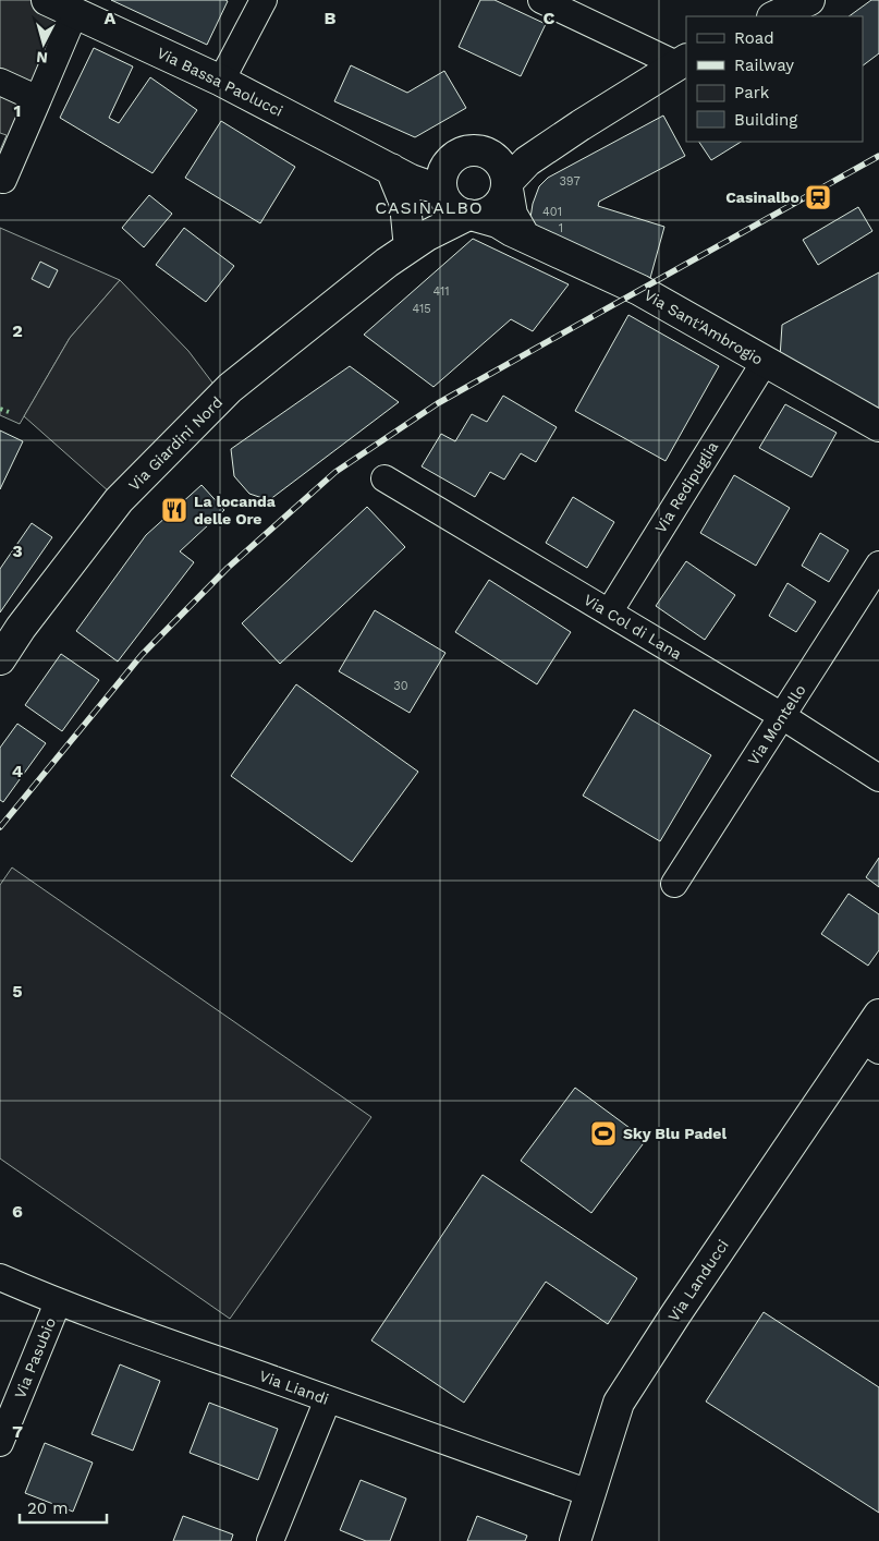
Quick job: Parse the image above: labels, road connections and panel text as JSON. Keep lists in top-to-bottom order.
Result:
{
  "streets": {
    "street": [
      "Via Bassa Paolucci",
      "Via Sant'Ambrogio",
      "Via Giardini Nord",
      "Via Redipuglia",
      "Via Col di Lana",
      "Via Montello",
      "Via Landucci",
      "Via Pasubio",
      "Via Liandi"
    ]
  },
  "crossings": [
    ["Via Bassa Paolucci", "Via Sant'Ambrogio"],
    ["Via Bassa Paolucci", "Via Giardini Nord"],
    ["Via Sant'Ambrogio", "Via Giardini Nord"],
    ["Via Sant'Ambrogio", "Via Redipuglia"],
    ["Via Redipuglia", "Via Col di Lana"],
    ["Via Col di Lana", "Via Montello"],
    ["Via Landucci", "Via Liandi"],
    ["Via Pasubio", "Via Liandi"]
  ],
  "districts": ["CASINALBO"],
  "places": {
    "station": ["Casinalbo"],
    "restaurant": ["La locanda delle Ore"],
    "sports": ["Sky Blu Padel"]
  },
  "house_numbers": [
    "397",
    "401",
    "1",
    "411",
    "415",
    "30"
  ],
  "legend": [
    "Road",
    "Railway",
    "Park",
    "Building"
  ],
  "scale_bar": "20 m",
  "north": "bottom",
  "grid": {
    "columns": ["A", "B", "C"],
    "rows": [
      "1",
      "2",
      "3",
      "4",
      "5",
      "6",
      "7"
    ]
  }
}
